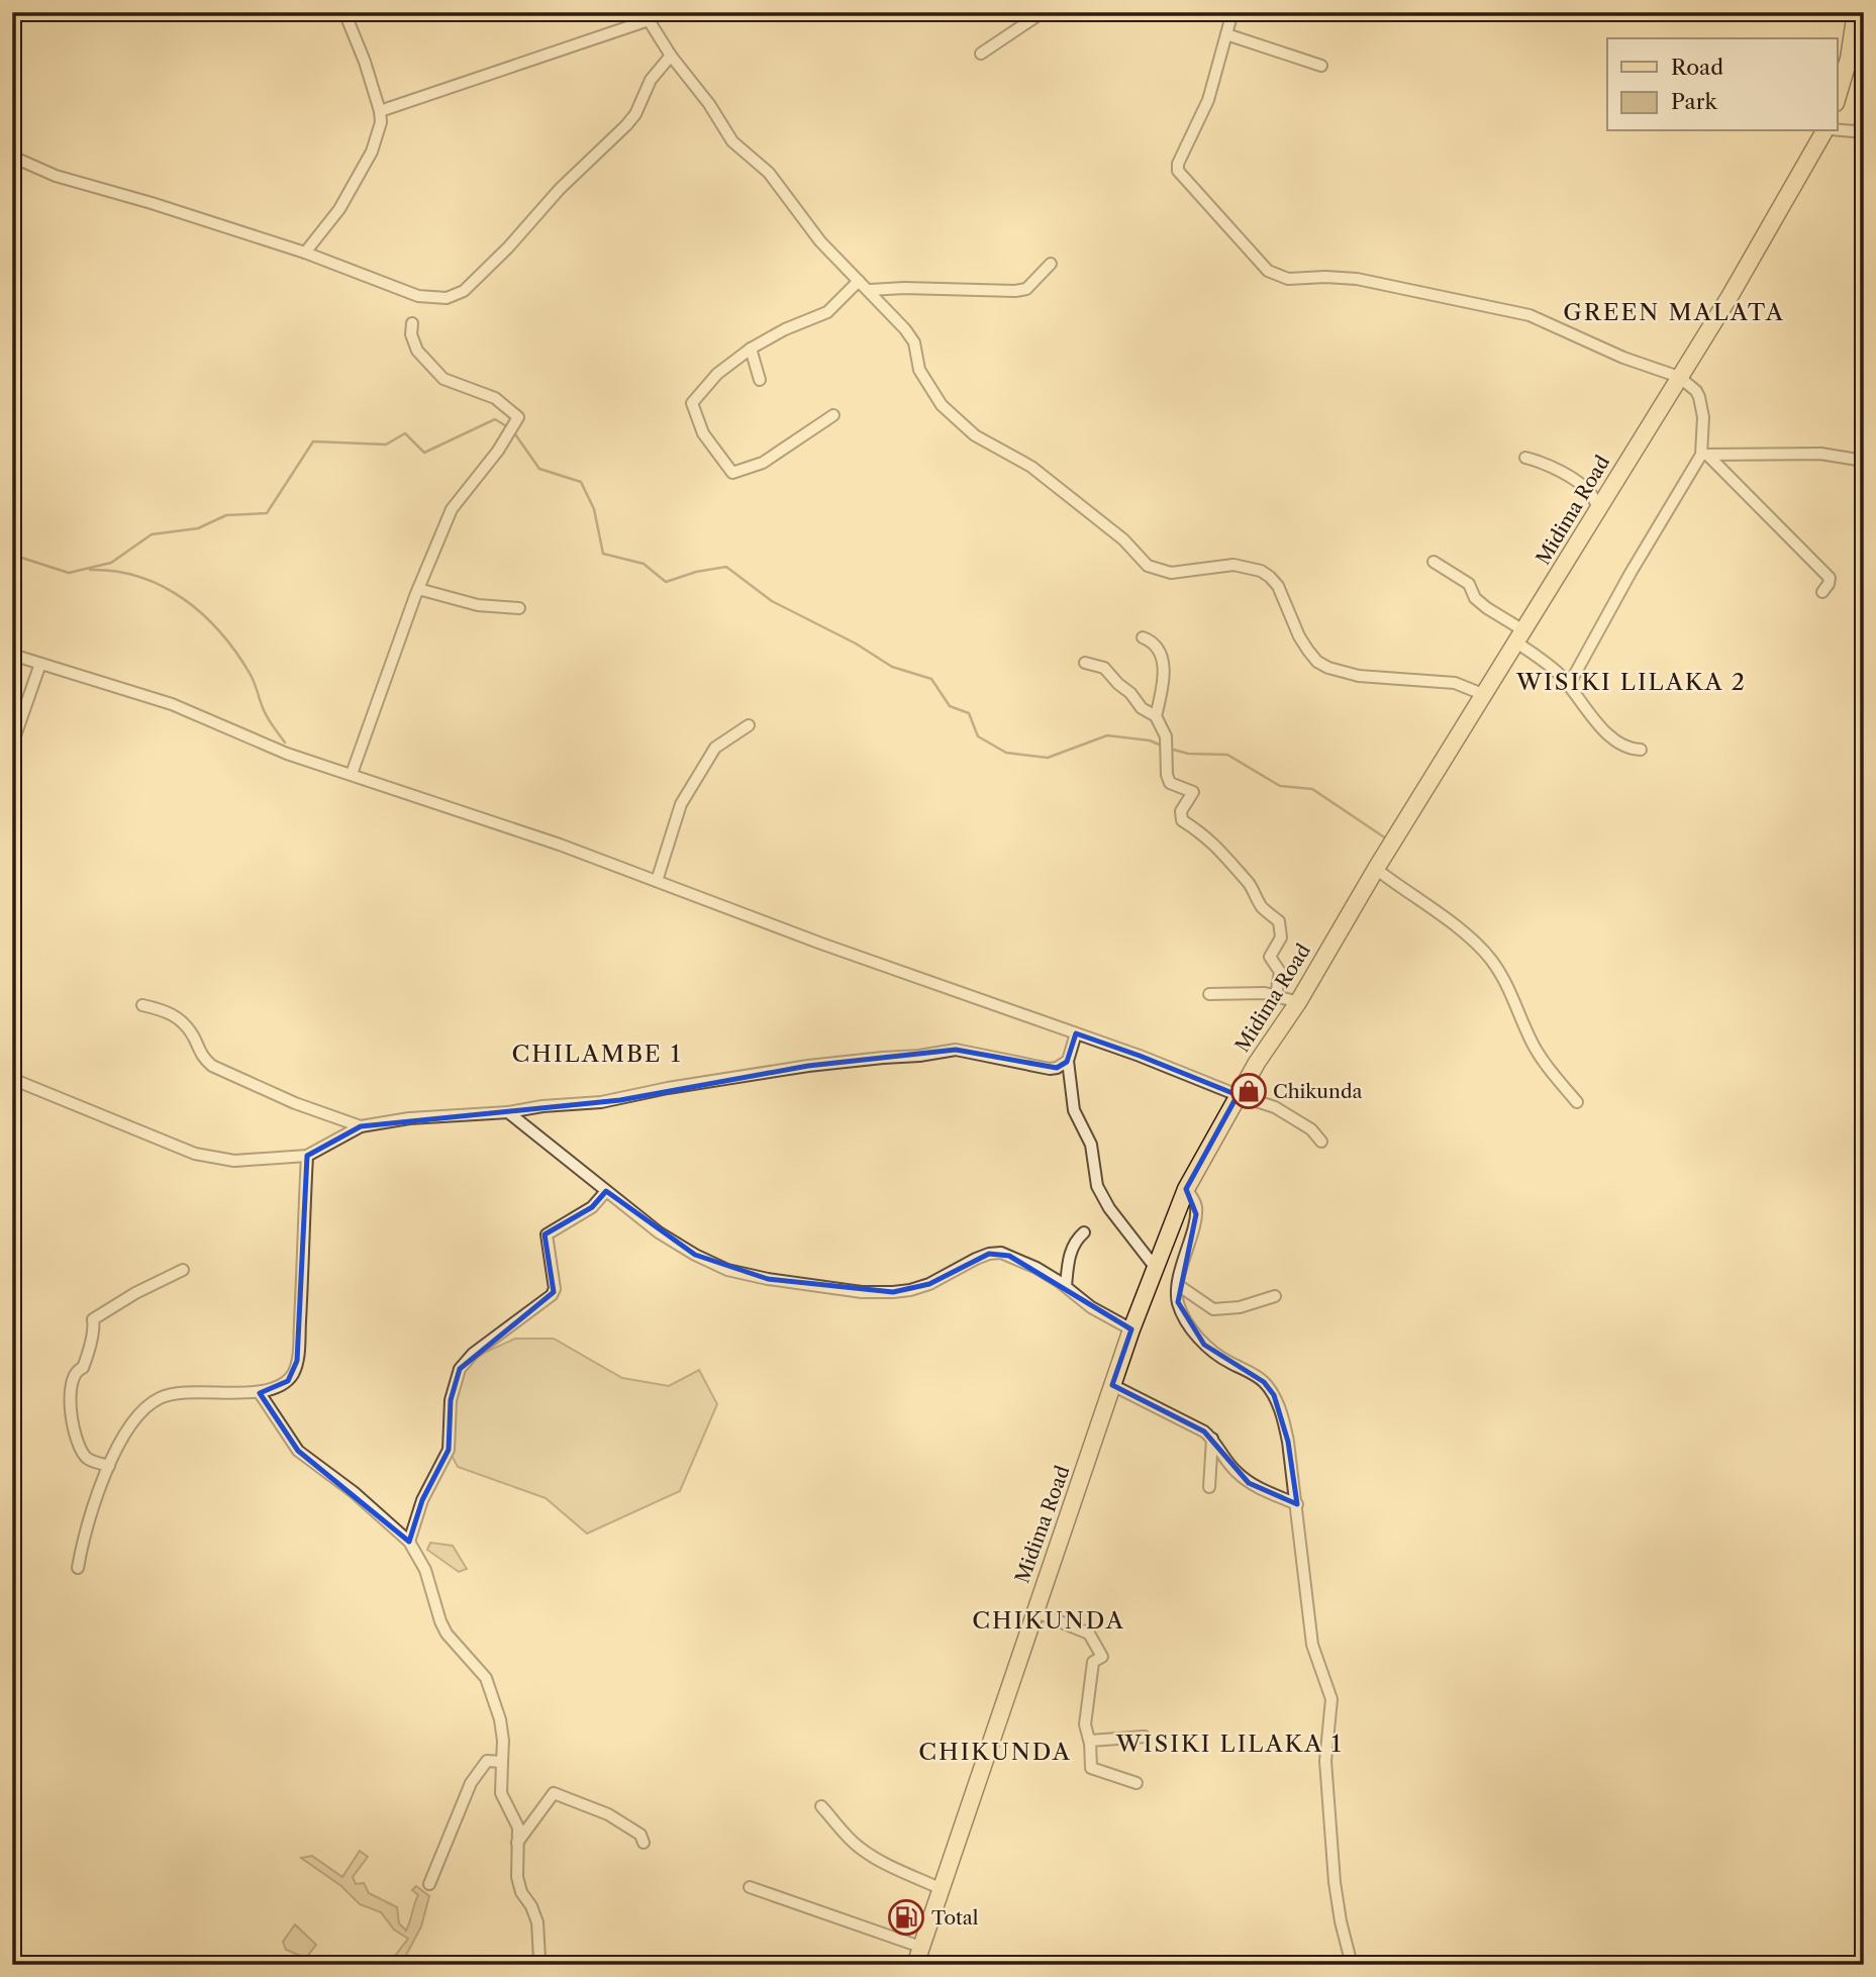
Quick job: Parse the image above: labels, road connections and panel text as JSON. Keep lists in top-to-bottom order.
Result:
{
  "streets": {
    "main road": ["Midima Road"]
  },
  "districts": [
    "GREEN MALATA",
    "WISIKI LILAKA 2",
    "CHILAMBE 1",
    "CHIKUNDA",
    "WISIKI LILAKA 1",
    "CHIKUNDA"
  ],
  "places": {
    "shop": ["Chikunda"],
    "fuel station": ["Total"]
  },
  "legend": ["Road", "Park"]
}
